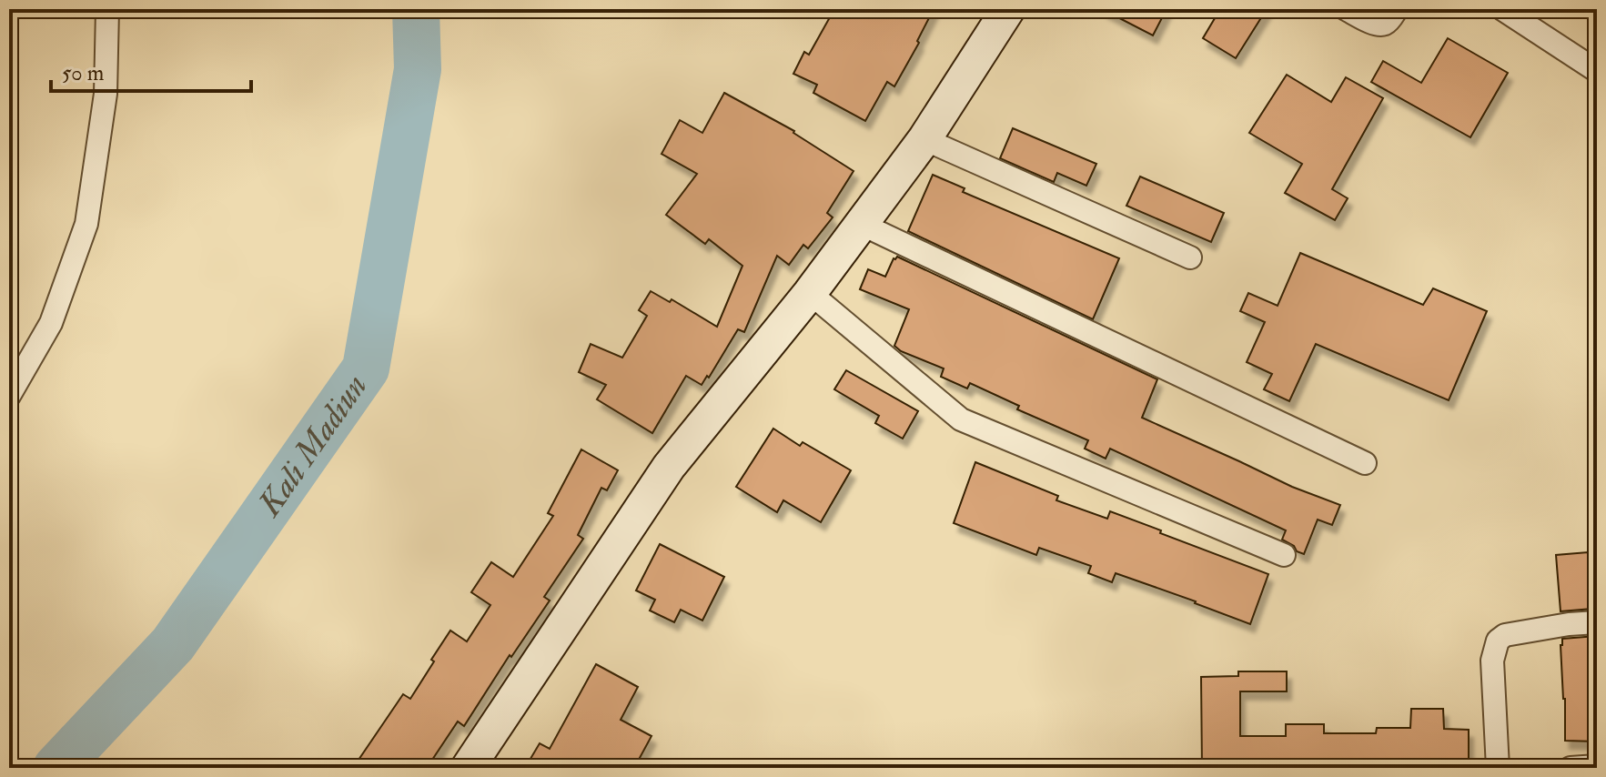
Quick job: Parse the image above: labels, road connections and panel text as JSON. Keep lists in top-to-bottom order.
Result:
{
  "water": ["Kali Madiun"],
  "scale_bar": "50 m"
}
